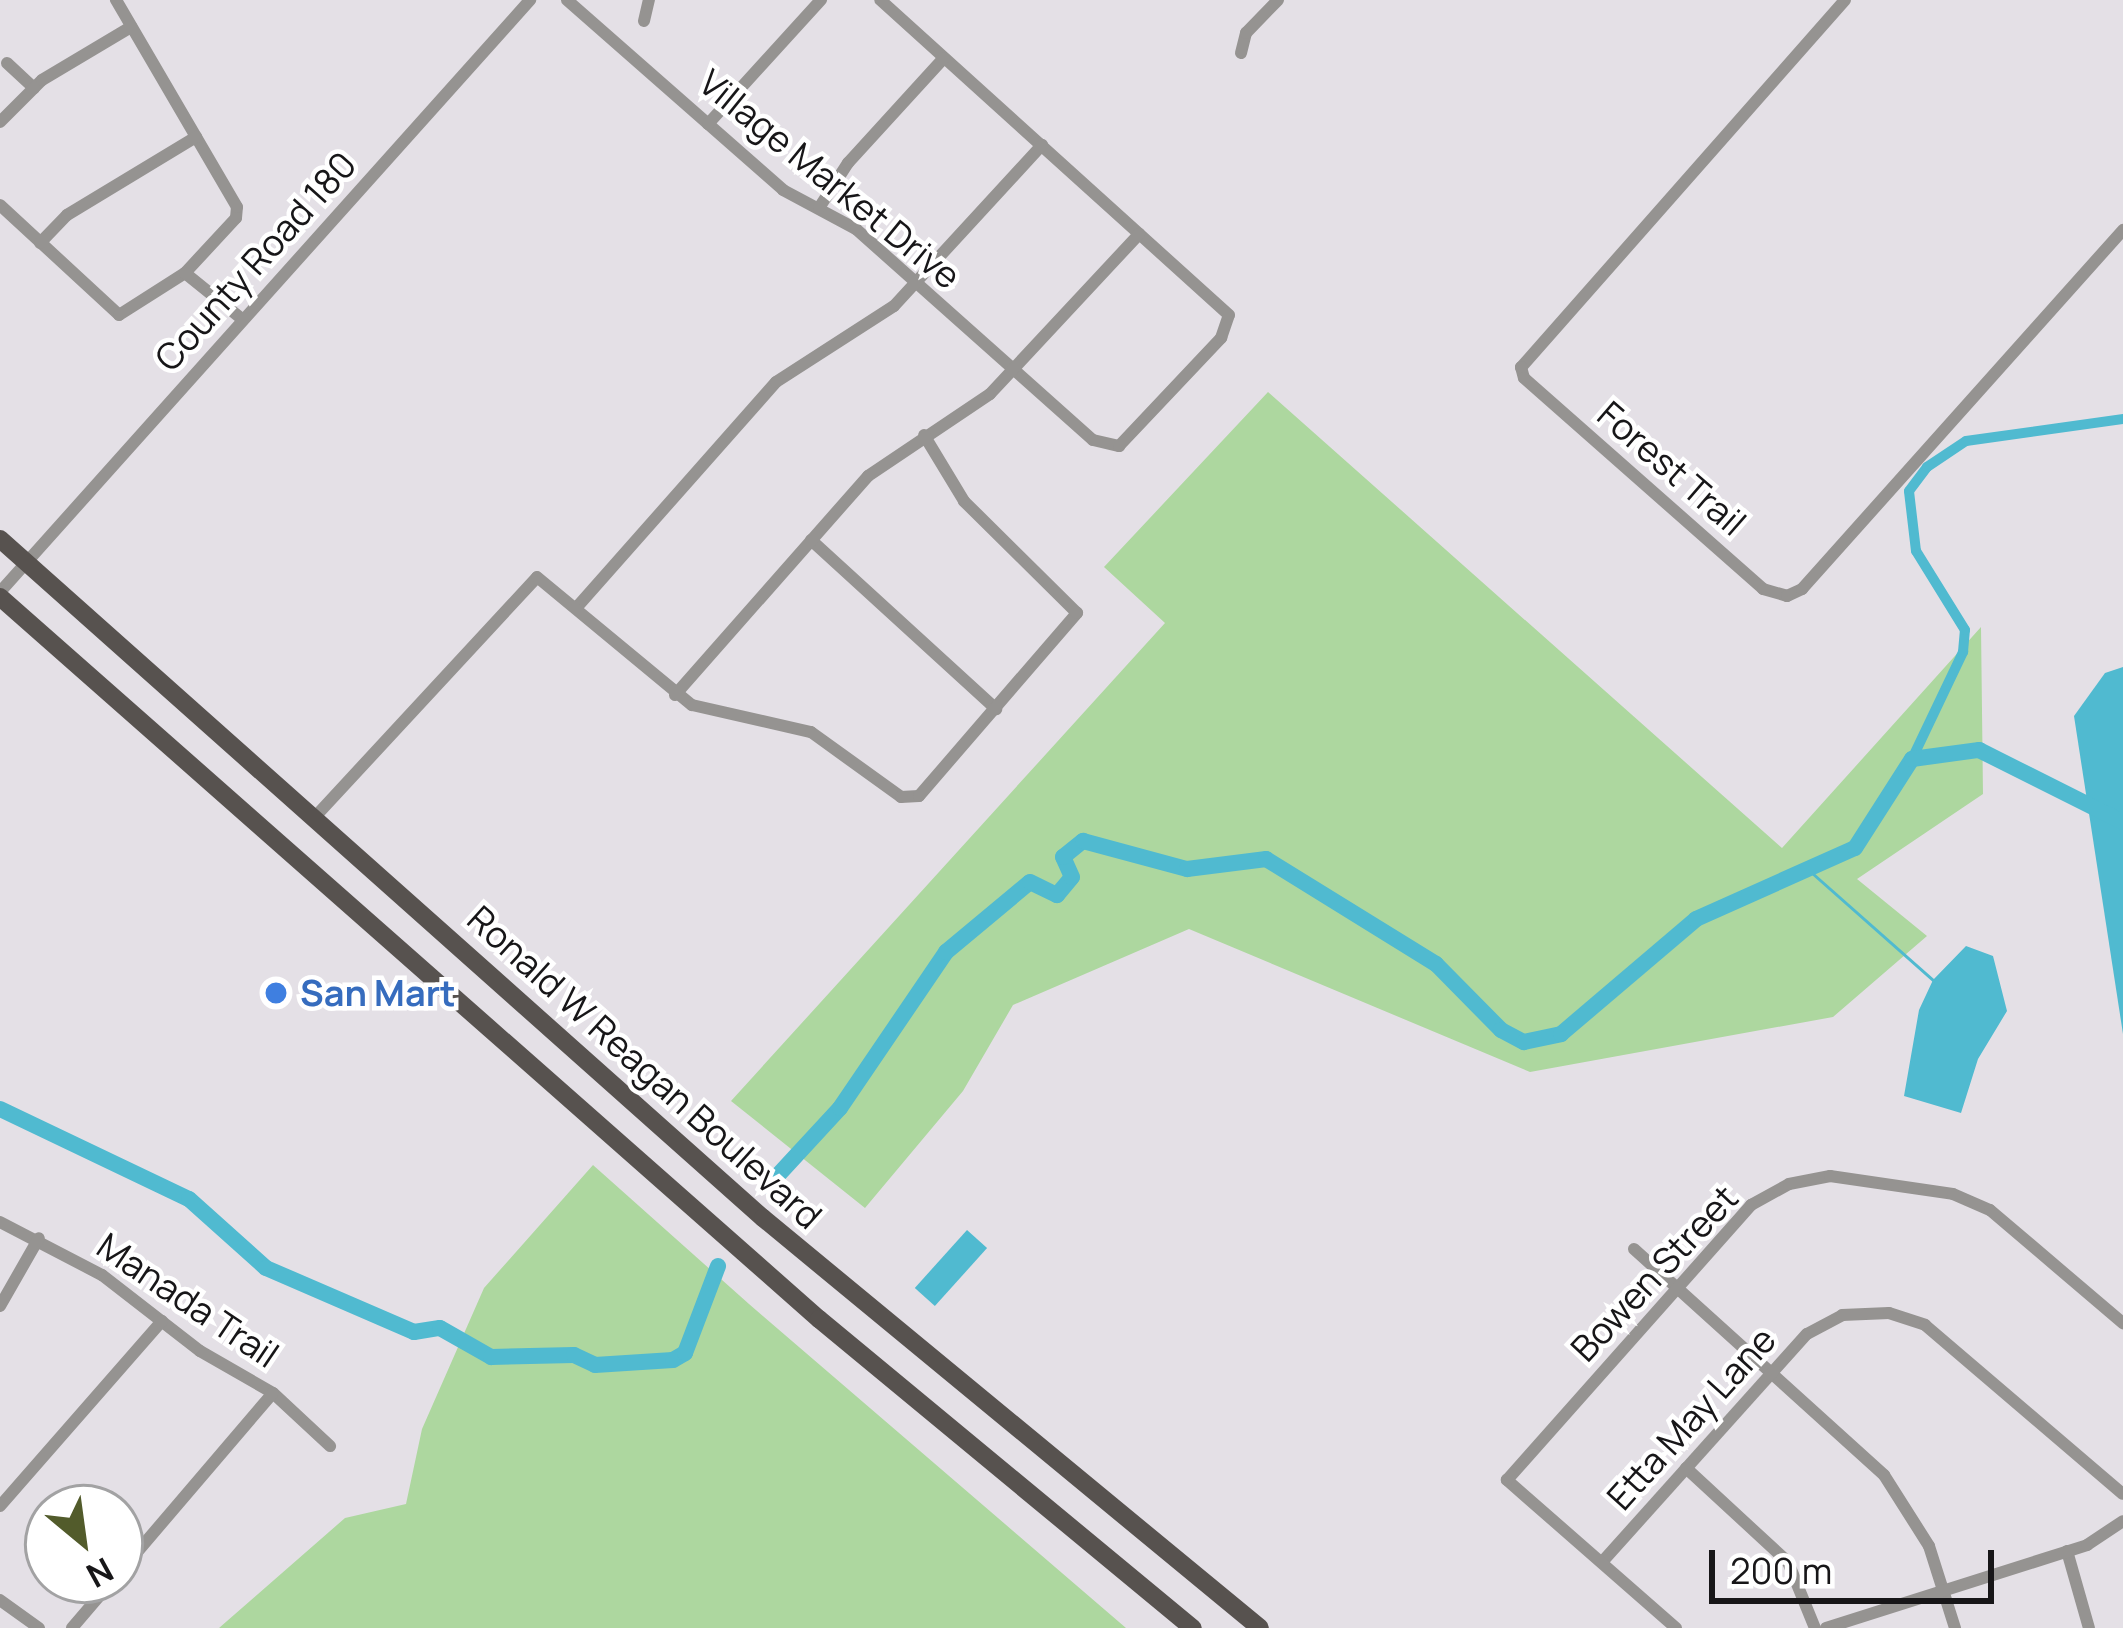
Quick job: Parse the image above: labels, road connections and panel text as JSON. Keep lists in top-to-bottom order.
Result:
{
  "streets": {
    "main road": ["Ronald W Reagan Boulevard"],
    "street": [
      "Village Market Drive",
      "County Road 180",
      "Forest Trail",
      "Bowen Street",
      "Manada Trail",
      "Etta May Lane"
    ]
  },
  "crossings": [
    ["County Road 180", "Ronald W Reagan Boulevard"],
    ["Bowen Street", "Etta May Lane"]
  ],
  "places": ["San Mart"],
  "scale_bar": "200 m",
  "north": "bottom right"
}
